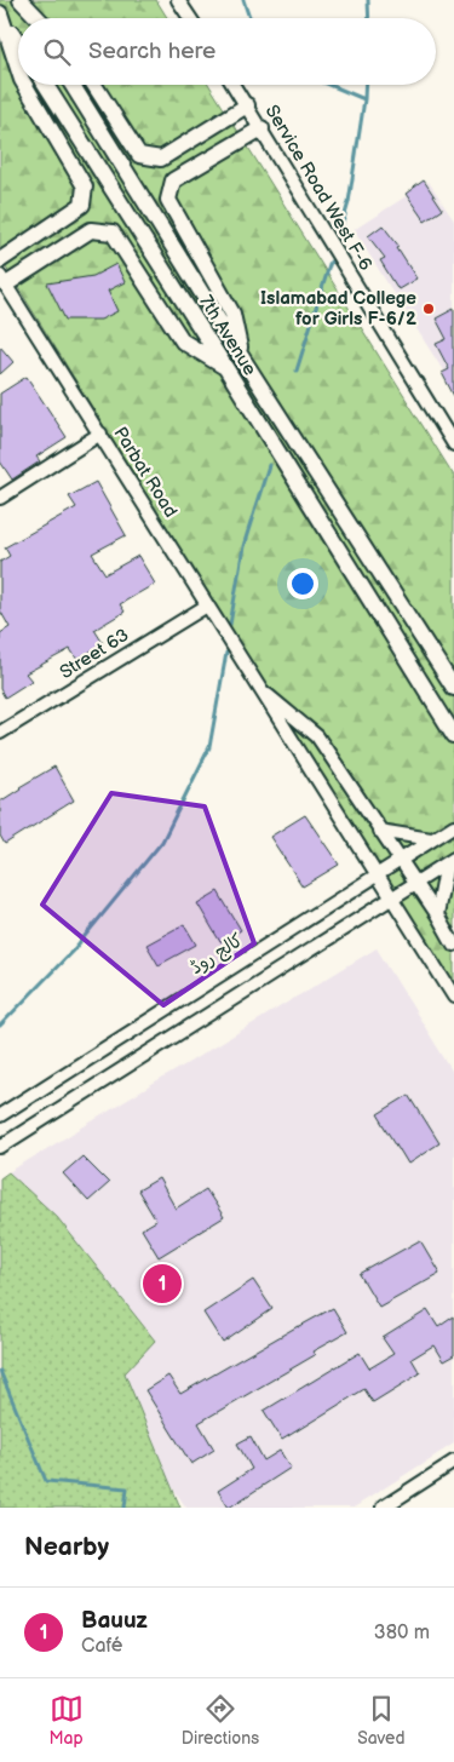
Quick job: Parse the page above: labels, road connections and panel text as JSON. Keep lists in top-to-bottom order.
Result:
{
  "streets": {
    "main road": ["7th Avenue"],
    "street": [
      "Service Road West F-6",
      "Parbat Road",
      "Street 63",
      "کالج روڈ"
    ]
  },
  "crossings": [
    ["Parbat Road", "Street 63"],
    ["Parbat Road", "کالج روڈ"]
  ],
  "places": ["Islamabad College for Girls F-6/2"],
  "page": {
    "search": "Search here",
    "pins": "1",
    "heading": "Nearby",
    "list": [
      {
        "mark": "1",
        "name": "Bauuz",
        "note": "Café",
        "value": "380 m"
      }
    ],
    "nav": ["Map", "Directions", "Saved"]
  }
}
